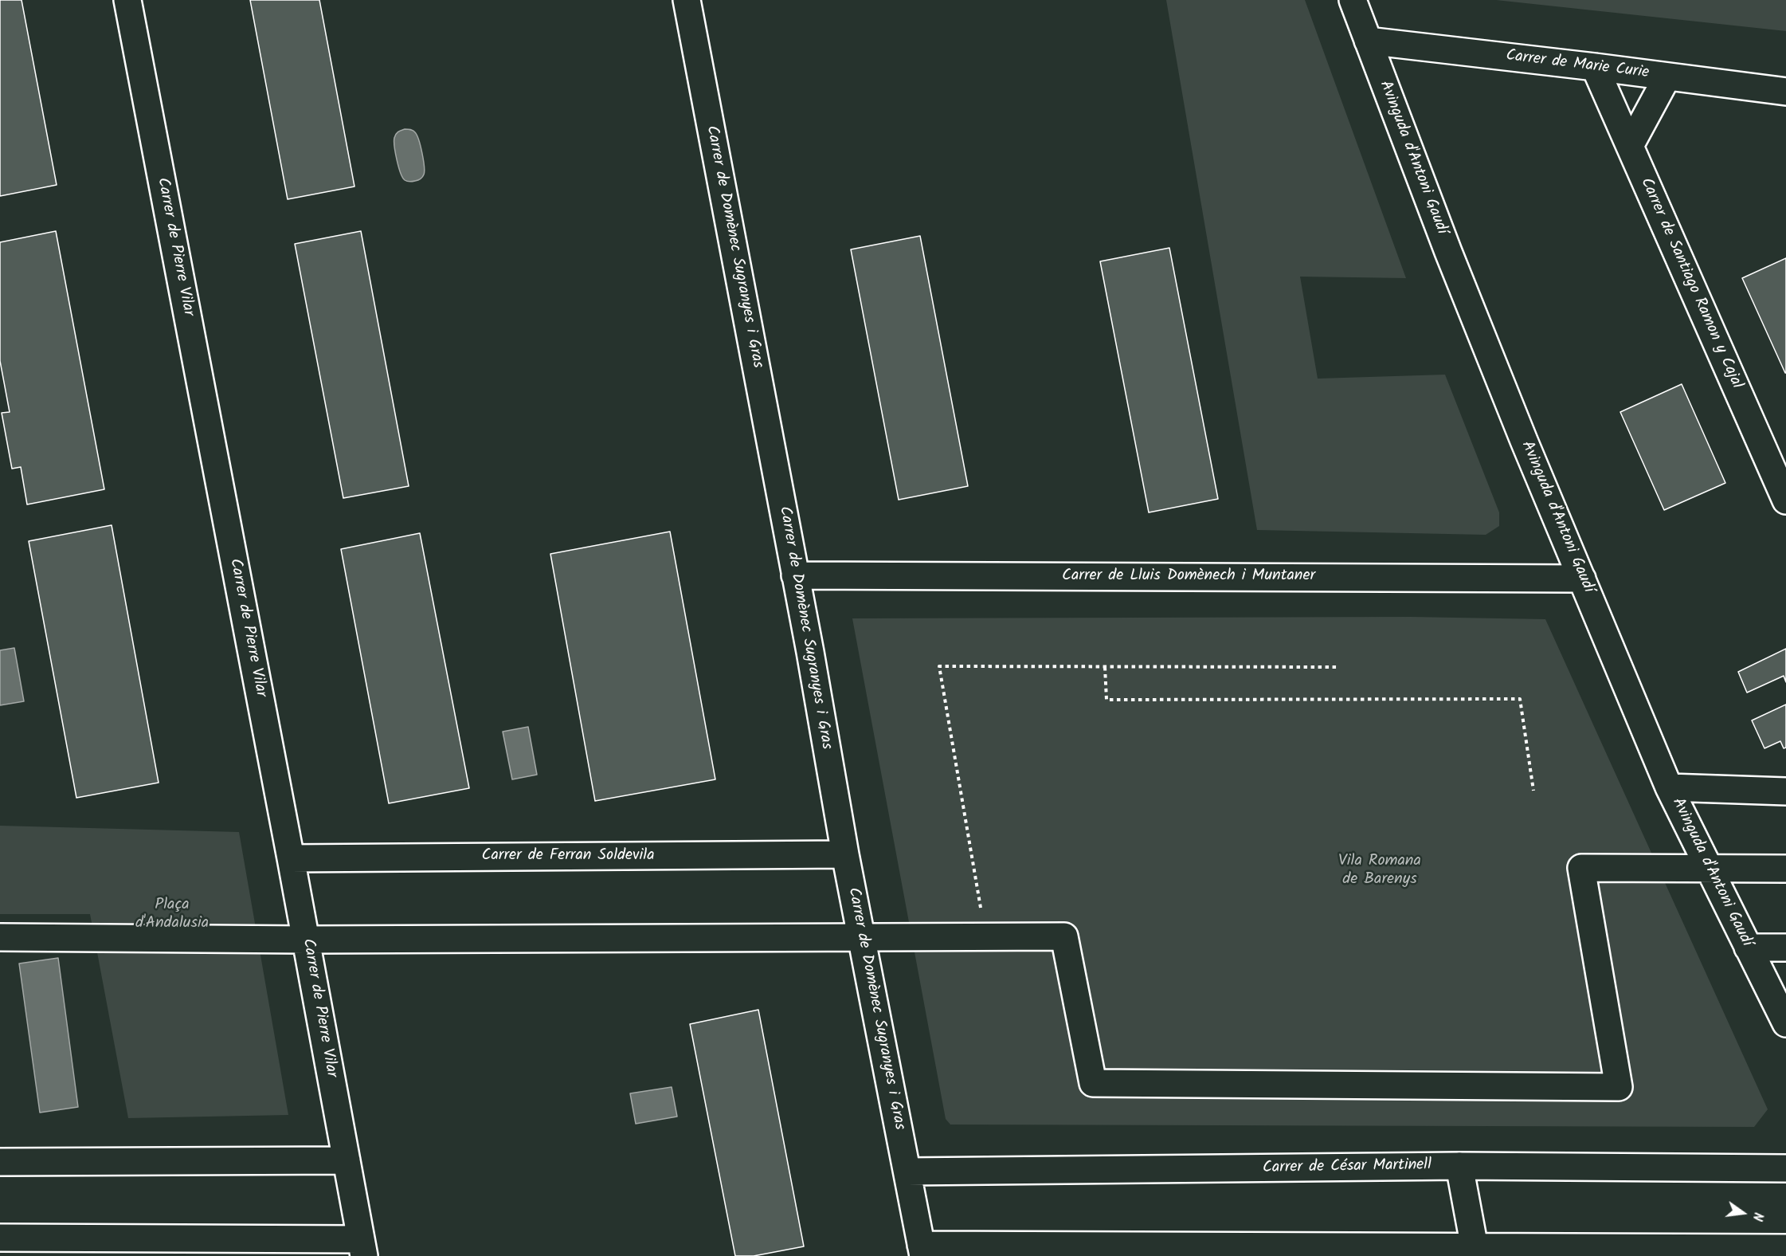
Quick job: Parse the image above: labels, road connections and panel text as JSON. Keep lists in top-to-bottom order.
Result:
{
  "streets": {
    "street": [
      "Carrer de Marie Curie",
      "Avinguda d'Antoni Gaudí",
      "Carrer de Pierre Vilar",
      "Carrer de Domènec Sugranyes i Gras",
      "Carrer de Santiago Ramon y Cajal",
      "Carrer de Lluis Domènech i Muntaner",
      "Carrer de Ferran Soldevila",
      "Carrer de César Martinell"
    ]
  },
  "crossings": [
    ["Carrer de Marie Curie", "Avinguda d'Antoni Gaudí"],
    ["Carrer de Marie Curie", "Carrer de Santiago Ramon y Cajal"],
    ["Avinguda d'Antoni Gaudí", "Carrer de Lluis Domènech i Muntaner"],
    ["Carrer de Pierre Vilar", "Carrer de Ferran Soldevila"],
    ["Carrer de Domènec Sugranyes i Gras", "Carrer de Lluis Domènech i Muntaner"],
    ["Carrer de Domènec Sugranyes i Gras", "Carrer de Ferran Soldevila"],
    ["Carrer de Domènec Sugranyes i Gras", "Carrer de César Martinell"]
  ],
  "parks": ["Vila Romana de Barenys", "Plaça d'Andalusia"],
  "north": "right"
}
